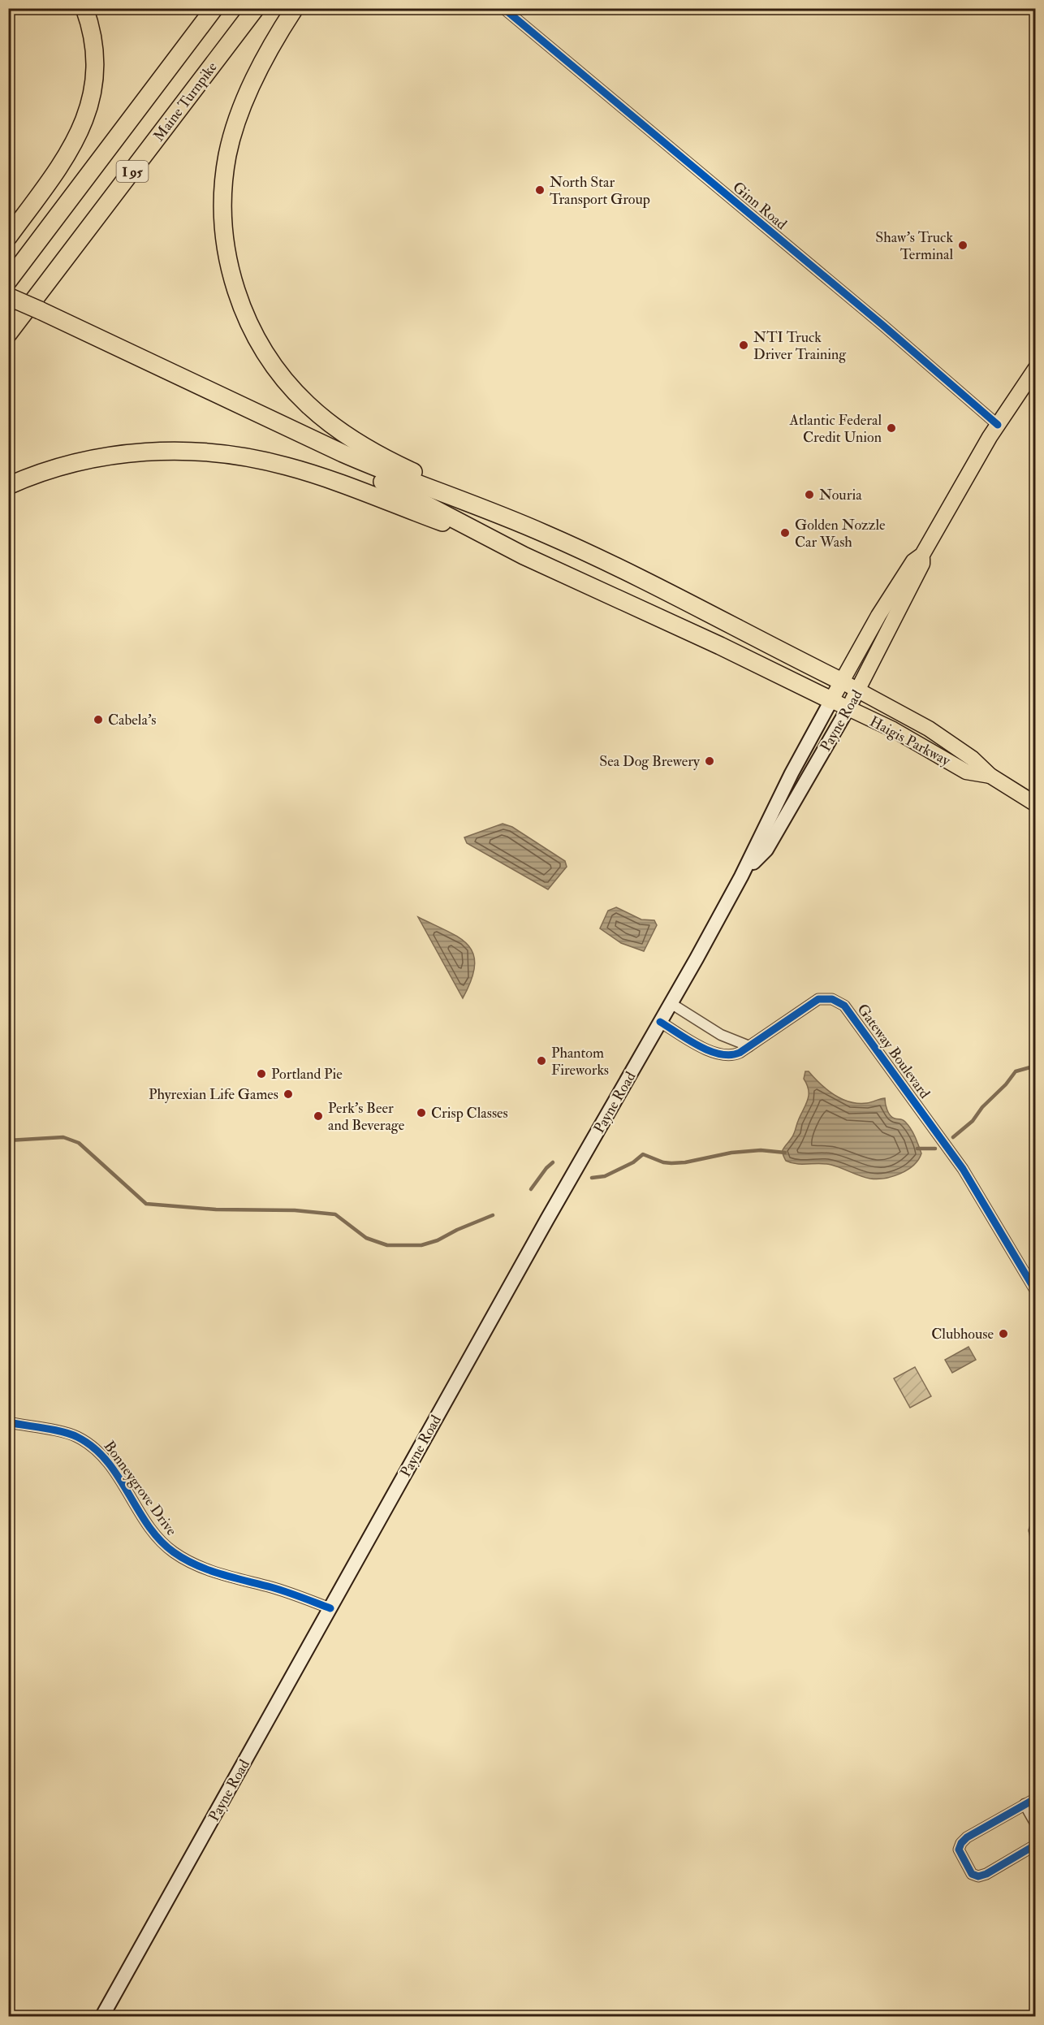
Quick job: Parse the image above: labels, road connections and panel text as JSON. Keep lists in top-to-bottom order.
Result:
{
  "streets": {
    "highway": ["Maine Turnpike", "I 95"],
    "main road": ["Payne Road", "Haigis Parkway"],
    "street": ["Ginn Road", "Gateway Boulevard", "Bonneygrove Drive"]
  },
  "crossings": [
    ["Ginn Road", "Payne Road"],
    ["Payne Road", "Haigis Parkway"],
    ["Payne Road", "Gateway Boulevard"],
    ["Payne Road", "Bonneygrove Drive"]
  ],
  "places": [
    "North Star Transport Group",
    "Shaw's Truck Terminal",
    "NTI Truck Driver Training",
    "Atlantic Federal Credit Union",
    "Nouria",
    "Golden Nozzle Car Wash",
    "Cabela's",
    "Sea Dog Brewery",
    "Phantom Fireworks",
    "Portland Pie",
    "Phyrexian Life Games",
    "Crisp Classes",
    "Perk's Beer and Beverage",
    "Clubhouse"
  ]
}
